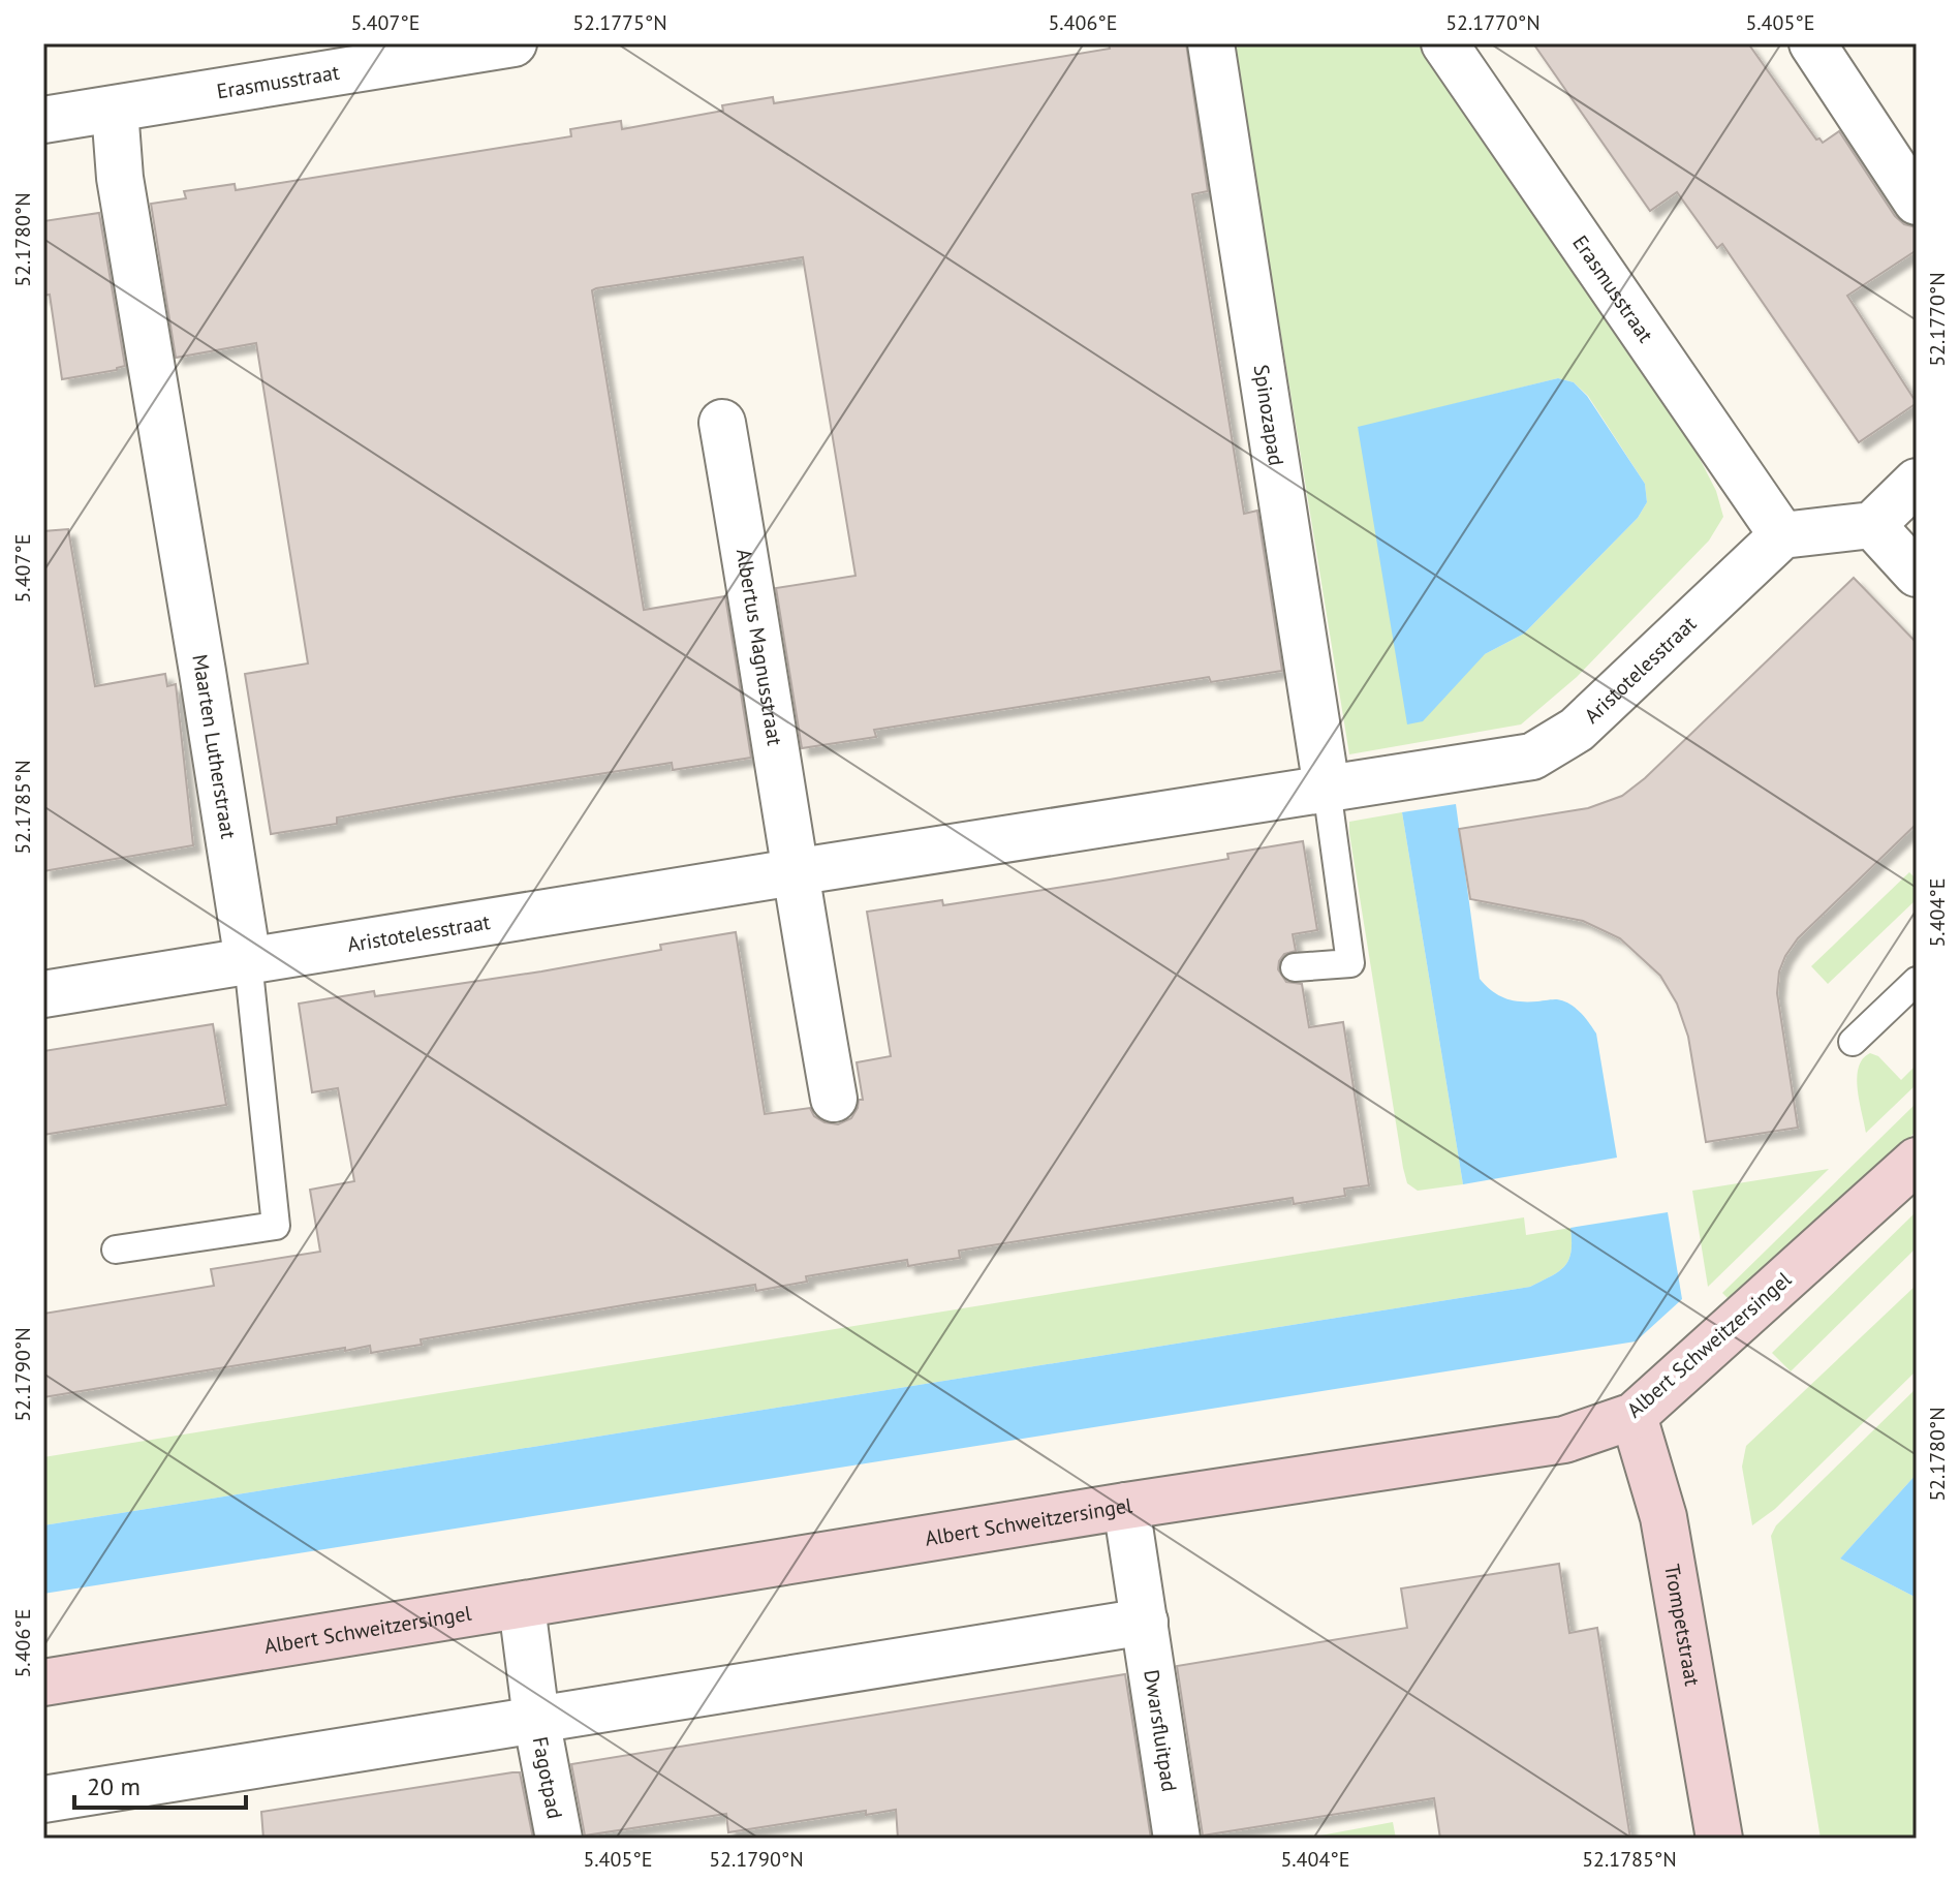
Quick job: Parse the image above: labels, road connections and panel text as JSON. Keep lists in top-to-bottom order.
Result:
{
  "streets": {
    "street": [
      "Erasmusstraat",
      "Spinozapad",
      "Albertus Magnusstraat",
      "Aristotelesstraat",
      "Maarten Lutherstraat",
      "Albert Schweitzersingel",
      "Trompetstraat",
      "Dwarsfluitpad",
      "Fagotpad"
    ]
  },
  "crossings": [
    ["Erasmusstraat", "Aristotelesstraat"],
    ["Erasmusstraat", "Maarten Lutherstraat"],
    ["Spinozapad", "Aristotelesstraat"],
    ["Albertus Magnusstraat", "Aristotelesstraat"],
    ["Aristotelesstraat", "Maarten Lutherstraat"],
    ["Albert Schweitzersingel", "Trompetstraat"],
    ["Albert Schweitzersingel", "Dwarsfluitpad"],
    ["Albert Schweitzersingel", "Fagotpad"]
  ],
  "scale_bar": "20 m",
  "coordinates": [
    "5.407°E",
    "52.1775°N",
    "5.406°E",
    "52.1770°N",
    "5.405°E",
    "52.1780°N",
    "52.1785°N",
    "5.404°E",
    "52.1790°N"
  ]
}
